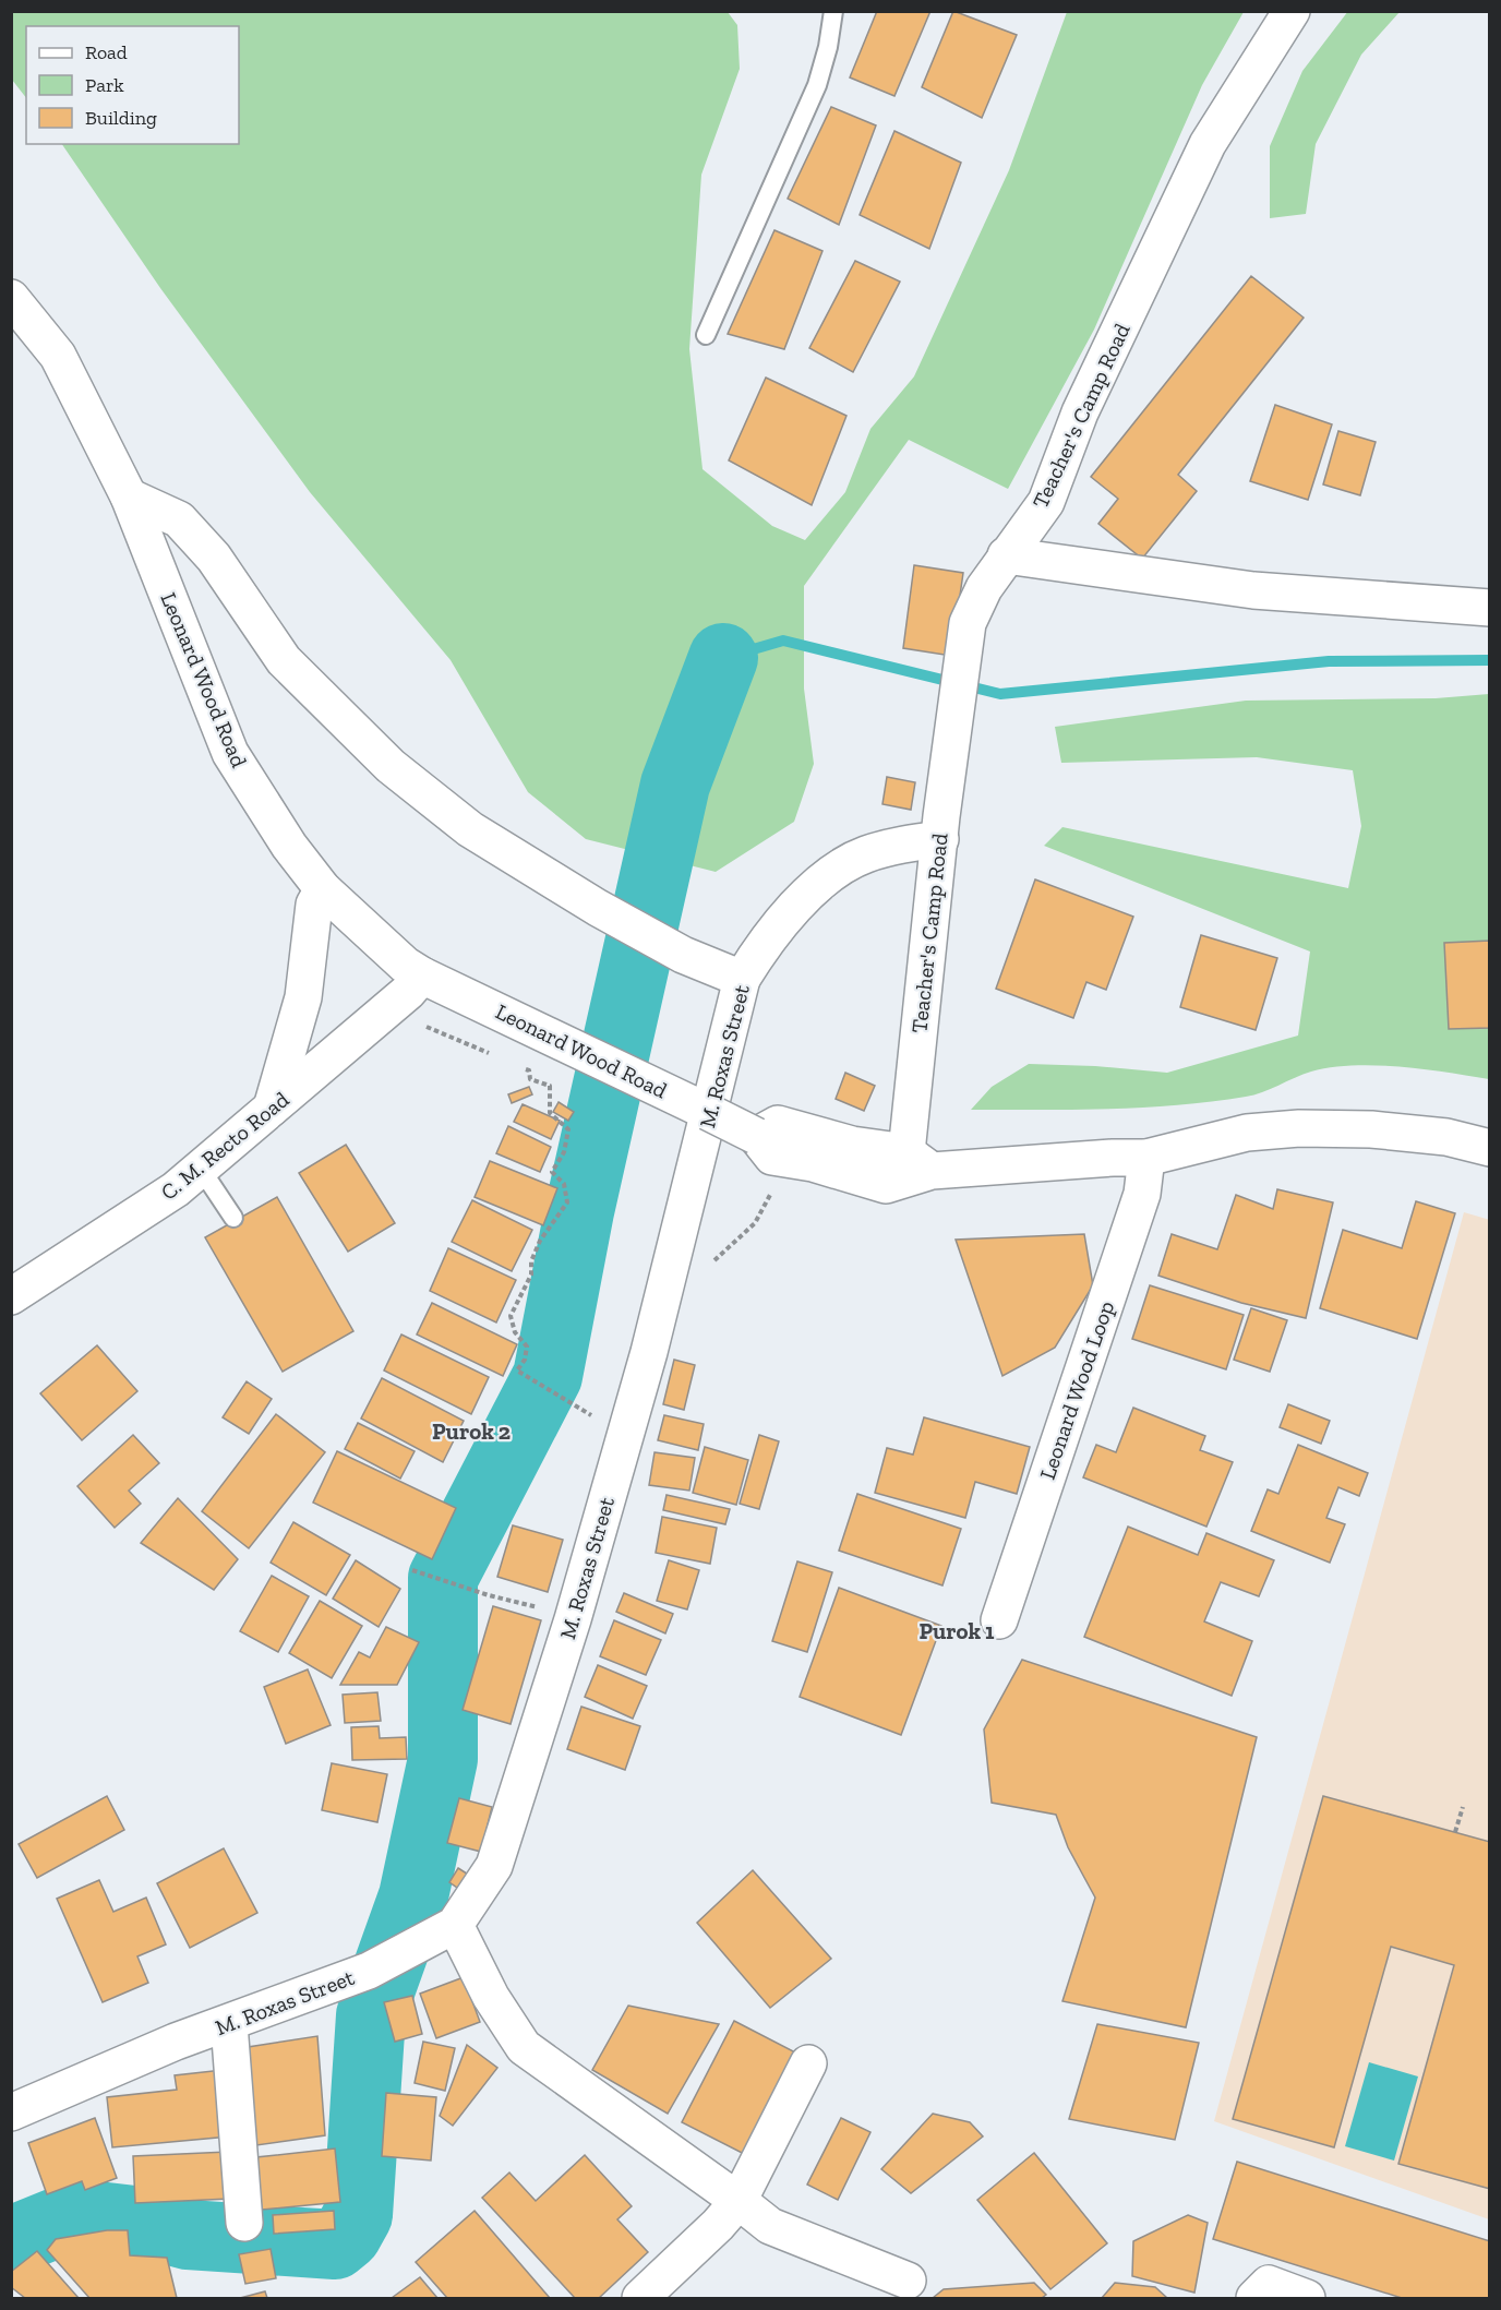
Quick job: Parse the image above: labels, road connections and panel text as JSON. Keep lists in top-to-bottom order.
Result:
{
  "streets": {
    "main road": [
      "Teacher's Camp Road",
      "Leonard Wood Road",
      "M. Roxas Street",
      "C. M. Recto Road",
      "Leonard Wood Loop"
    ]
  },
  "crossings": [
    ["Teacher's Camp Road", "Leonard Wood Road"],
    ["Teacher's Camp Road", "M. Roxas Street"],
    ["Leonard Wood Road", "C. M. Recto Road"],
    ["Leonard Wood Road", "Leonard Wood Loop"]
  ],
  "districts": ["Purok 2", "Purok 1"],
  "legend": ["Road", "Park", "Building"]
}
